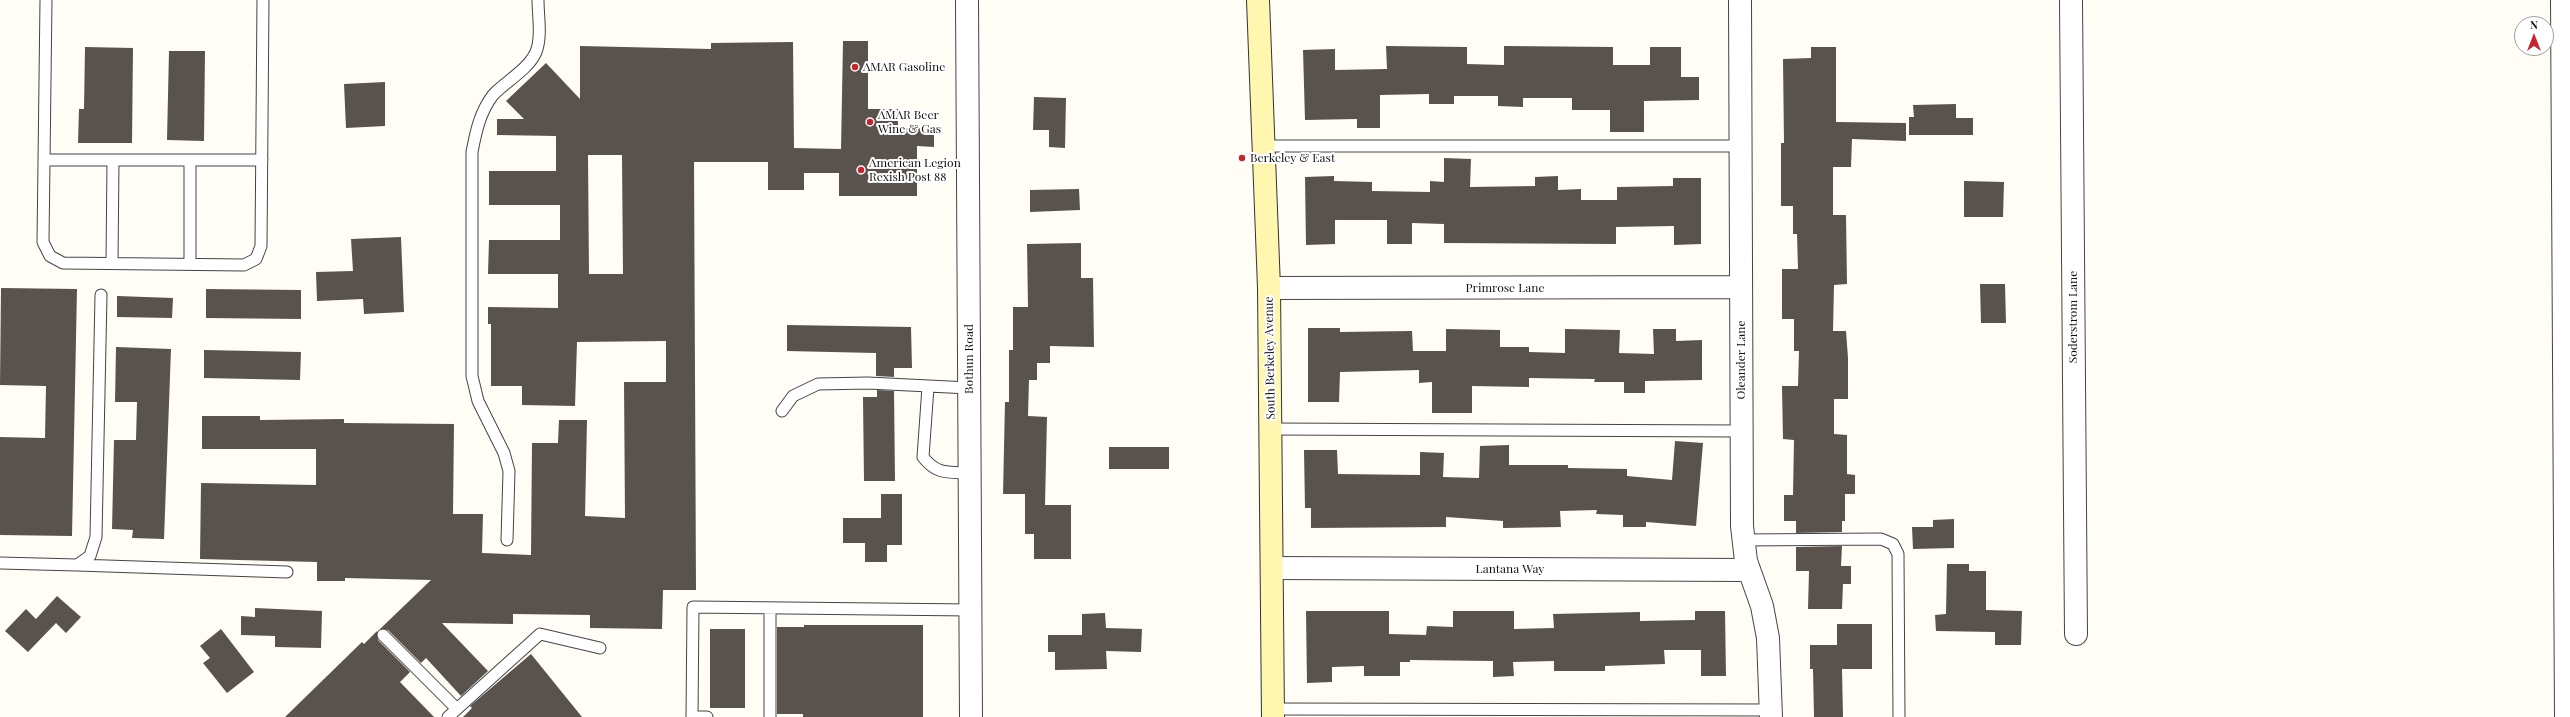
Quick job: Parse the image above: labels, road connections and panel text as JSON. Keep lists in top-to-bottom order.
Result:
{
  "streets": {
    "street": [
      "Primrose Lane",
      "Soderstrom Lane",
      "South Berkeley Avenue",
      "Bothun Road",
      "Oleander Lane",
      "Lantana Way"
    ]
  },
  "crossings": [
    ["Primrose Lane", "South Berkeley Avenue"],
    ["Primrose Lane", "Oleander Lane"],
    ["South Berkeley Avenue", "Lantana Way"],
    ["Oleander Lane", "Lantana Way"]
  ],
  "places": [
    "AMAR Gasoline",
    "AMAR Beer Wine & Gas",
    "Berkeley & East",
    "American Legion Rexish Post 88"
  ],
  "north": "top"
}
